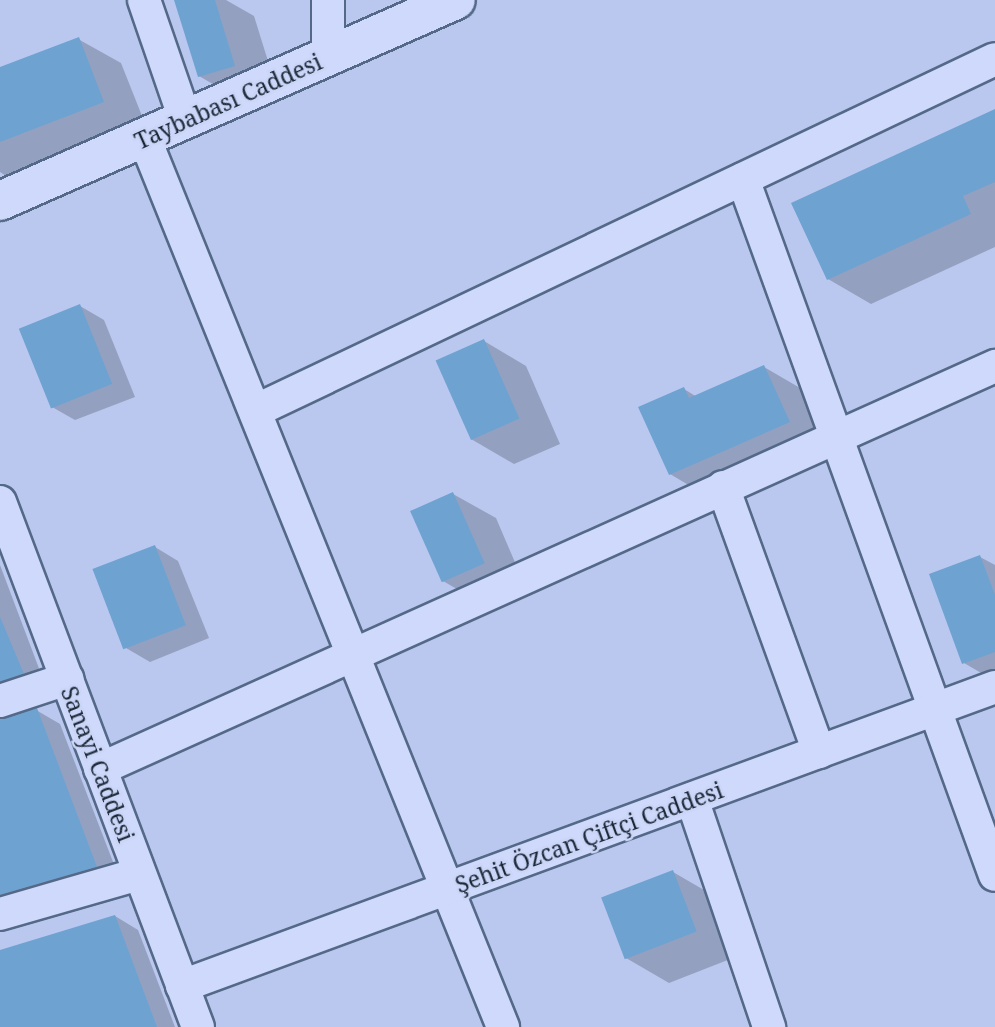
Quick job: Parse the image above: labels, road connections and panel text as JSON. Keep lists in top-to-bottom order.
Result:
{
  "streets": {
    "street": ["Taybabası Caddesi", "Sanayi Caddesi", "Şehit Özcan Çiftçi Caddesi"]
  },
  "crossings": [
    ["Sanayi Caddesi", "Şehit Özcan Çiftçi Caddesi"]
  ]
}
